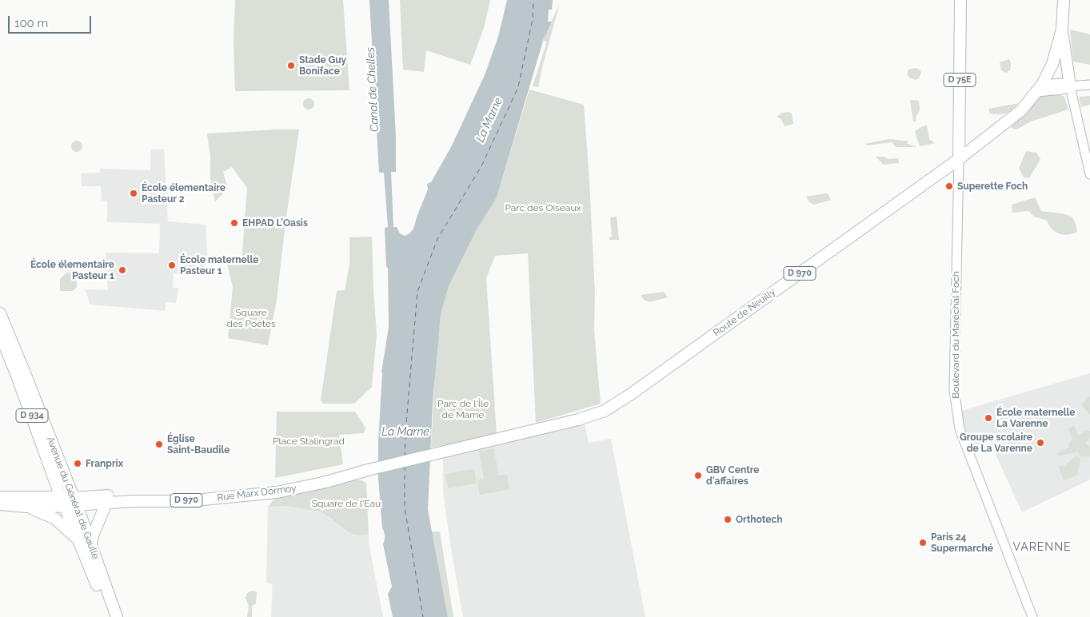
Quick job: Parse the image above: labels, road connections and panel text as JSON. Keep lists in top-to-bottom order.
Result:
{
  "streets": {
    "main road": [
      "D 75E",
      "D 970",
      "Route de Neuilly",
      "Boulevard du Maréchal Foch",
      "D 934",
      "Rue Marx Dormoy",
      "Avenue du Général de Gaulle"
    ]
  },
  "crossings": [
    ["D 75E", "Route de Neuilly"],
    ["D 75E", "Boulevard du Maréchal Foch"],
    ["D 970", "Route de Neuilly"],
    ["D 970", "Rue Marx Dormoy"],
    ["D 970", "Avenue du Général de Gaulle"],
    ["Route de Neuilly", "Boulevard du Maréchal Foch"],
    ["Route de Neuilly", "Rue Marx Dormoy"],
    ["Rue Marx Dormoy", "Avenue du Général de Gaulle"]
  ],
  "districts": ["VARENNE"],
  "water": ["Canal de Chelles", "La Marne"],
  "parks": [
    "Parc des Oiseaux",
    "Square des Poètes",
    "Parc de l'Île de Marne",
    "Place Stalingrad",
    "Square de l'Eau"
  ],
  "places": [
    "Stade Guy Boniface",
    "Superette Foch",
    "École élementaire Pasteur 2",
    "EHPAD L'Oasis",
    "École maternelle Pasteur 1",
    "École élementaire Pasteur 1",
    "École maternelle La Varenne",
    "Groupe scolaire de La Varenne",
    "Église Saint-Baudile",
    "Franprix",
    "GBV Centre d'affaires",
    "Orthotech",
    "Paris 24 Supermarché"
  ],
  "scale_bar": "100 m"
}
